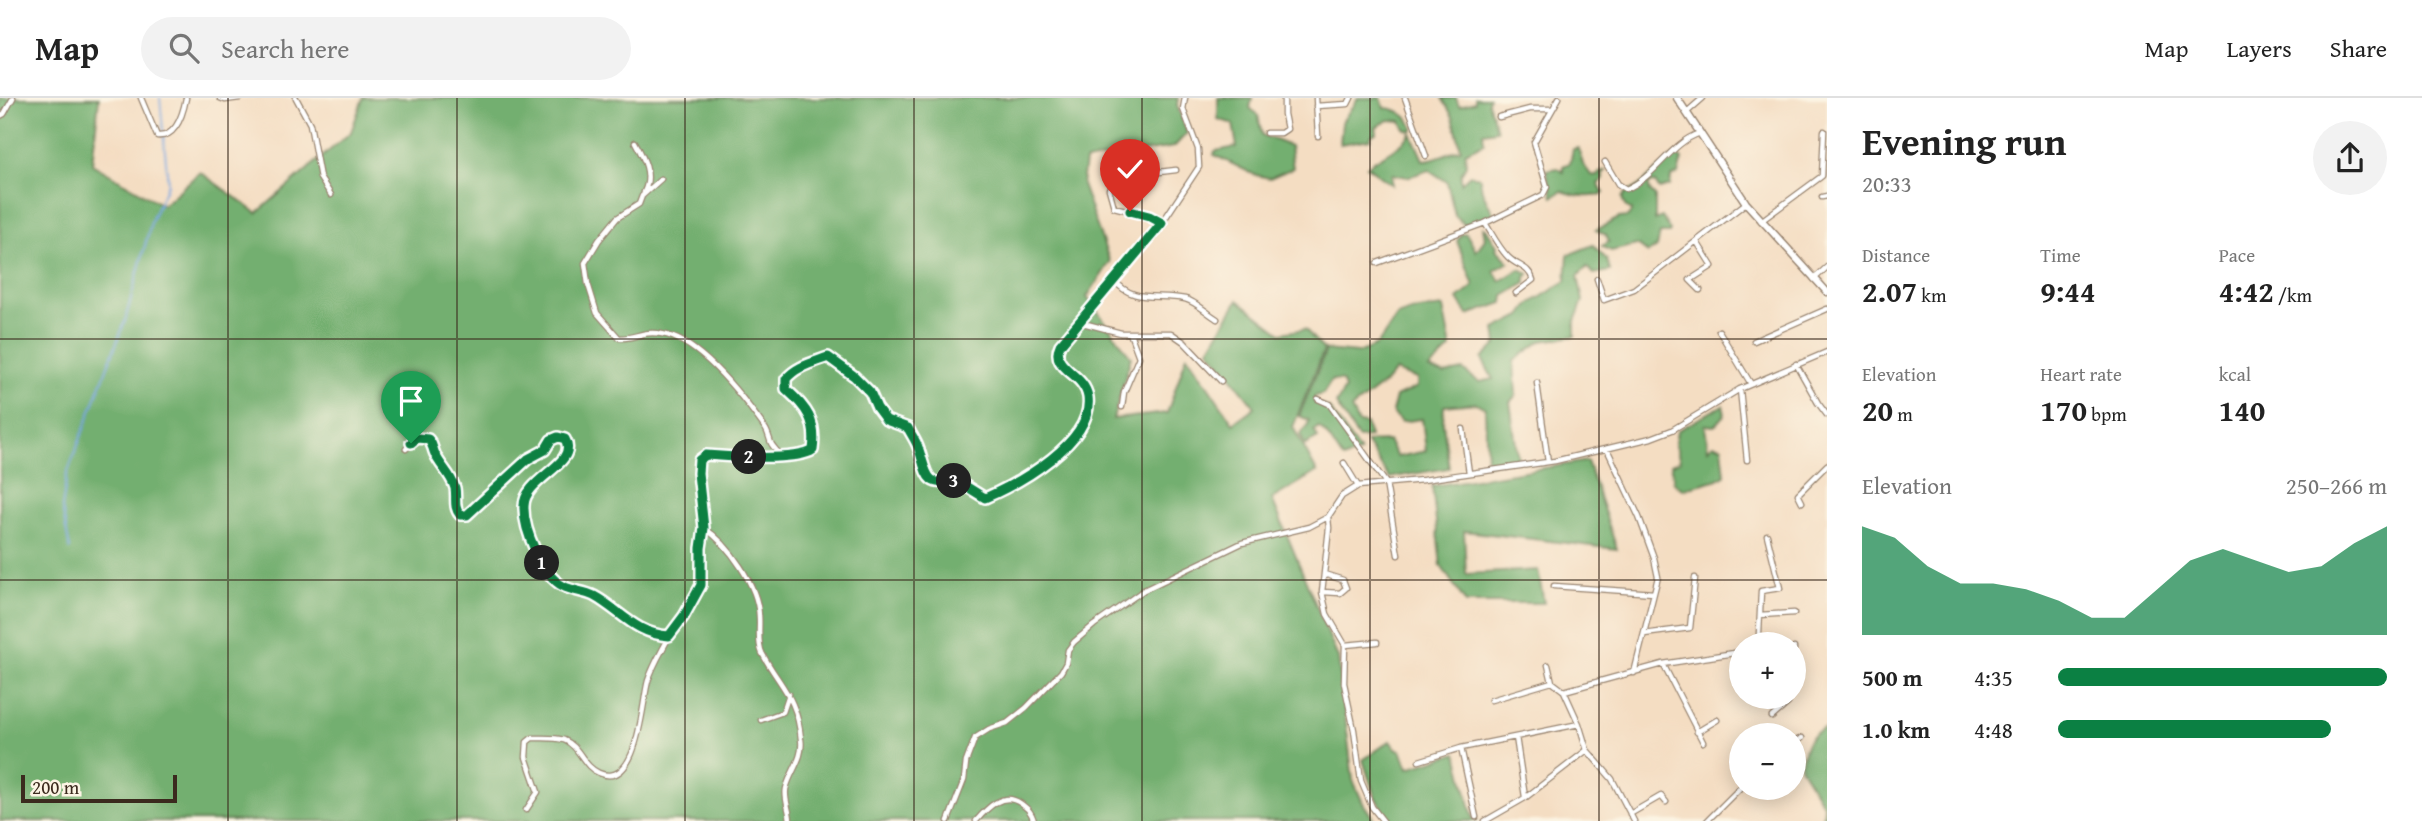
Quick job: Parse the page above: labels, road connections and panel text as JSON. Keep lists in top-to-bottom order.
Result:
{
  "scale_bar": "200 m",
  "page": {
    "header": "Map",
    "search": "Search here",
    "nav": ["Map", "Layers", "Share"],
    "heading": ["Evening run", "20:33"],
    "stats": [
      ["Distance", "2.07 km"],
      ["Time", "9:44"],
      ["Pace", "4:42 /km"],
      ["Elevation", "20 m"],
      ["Heart rate", "170 bpm"],
      ["kcal", "140"]
    ],
    "pins": ["2", "3", "1"],
    "chart": ["Elevation", "250–266 m"],
    "map_buttons": ["+", "−"],
    "list": [
      {
        "name": "500 m",
        "note": "4:35"
      },
      {
        "name": "1.0 km",
        "note": "4:48"
      }
    ],
    "scale": "200 m"
  }
}
